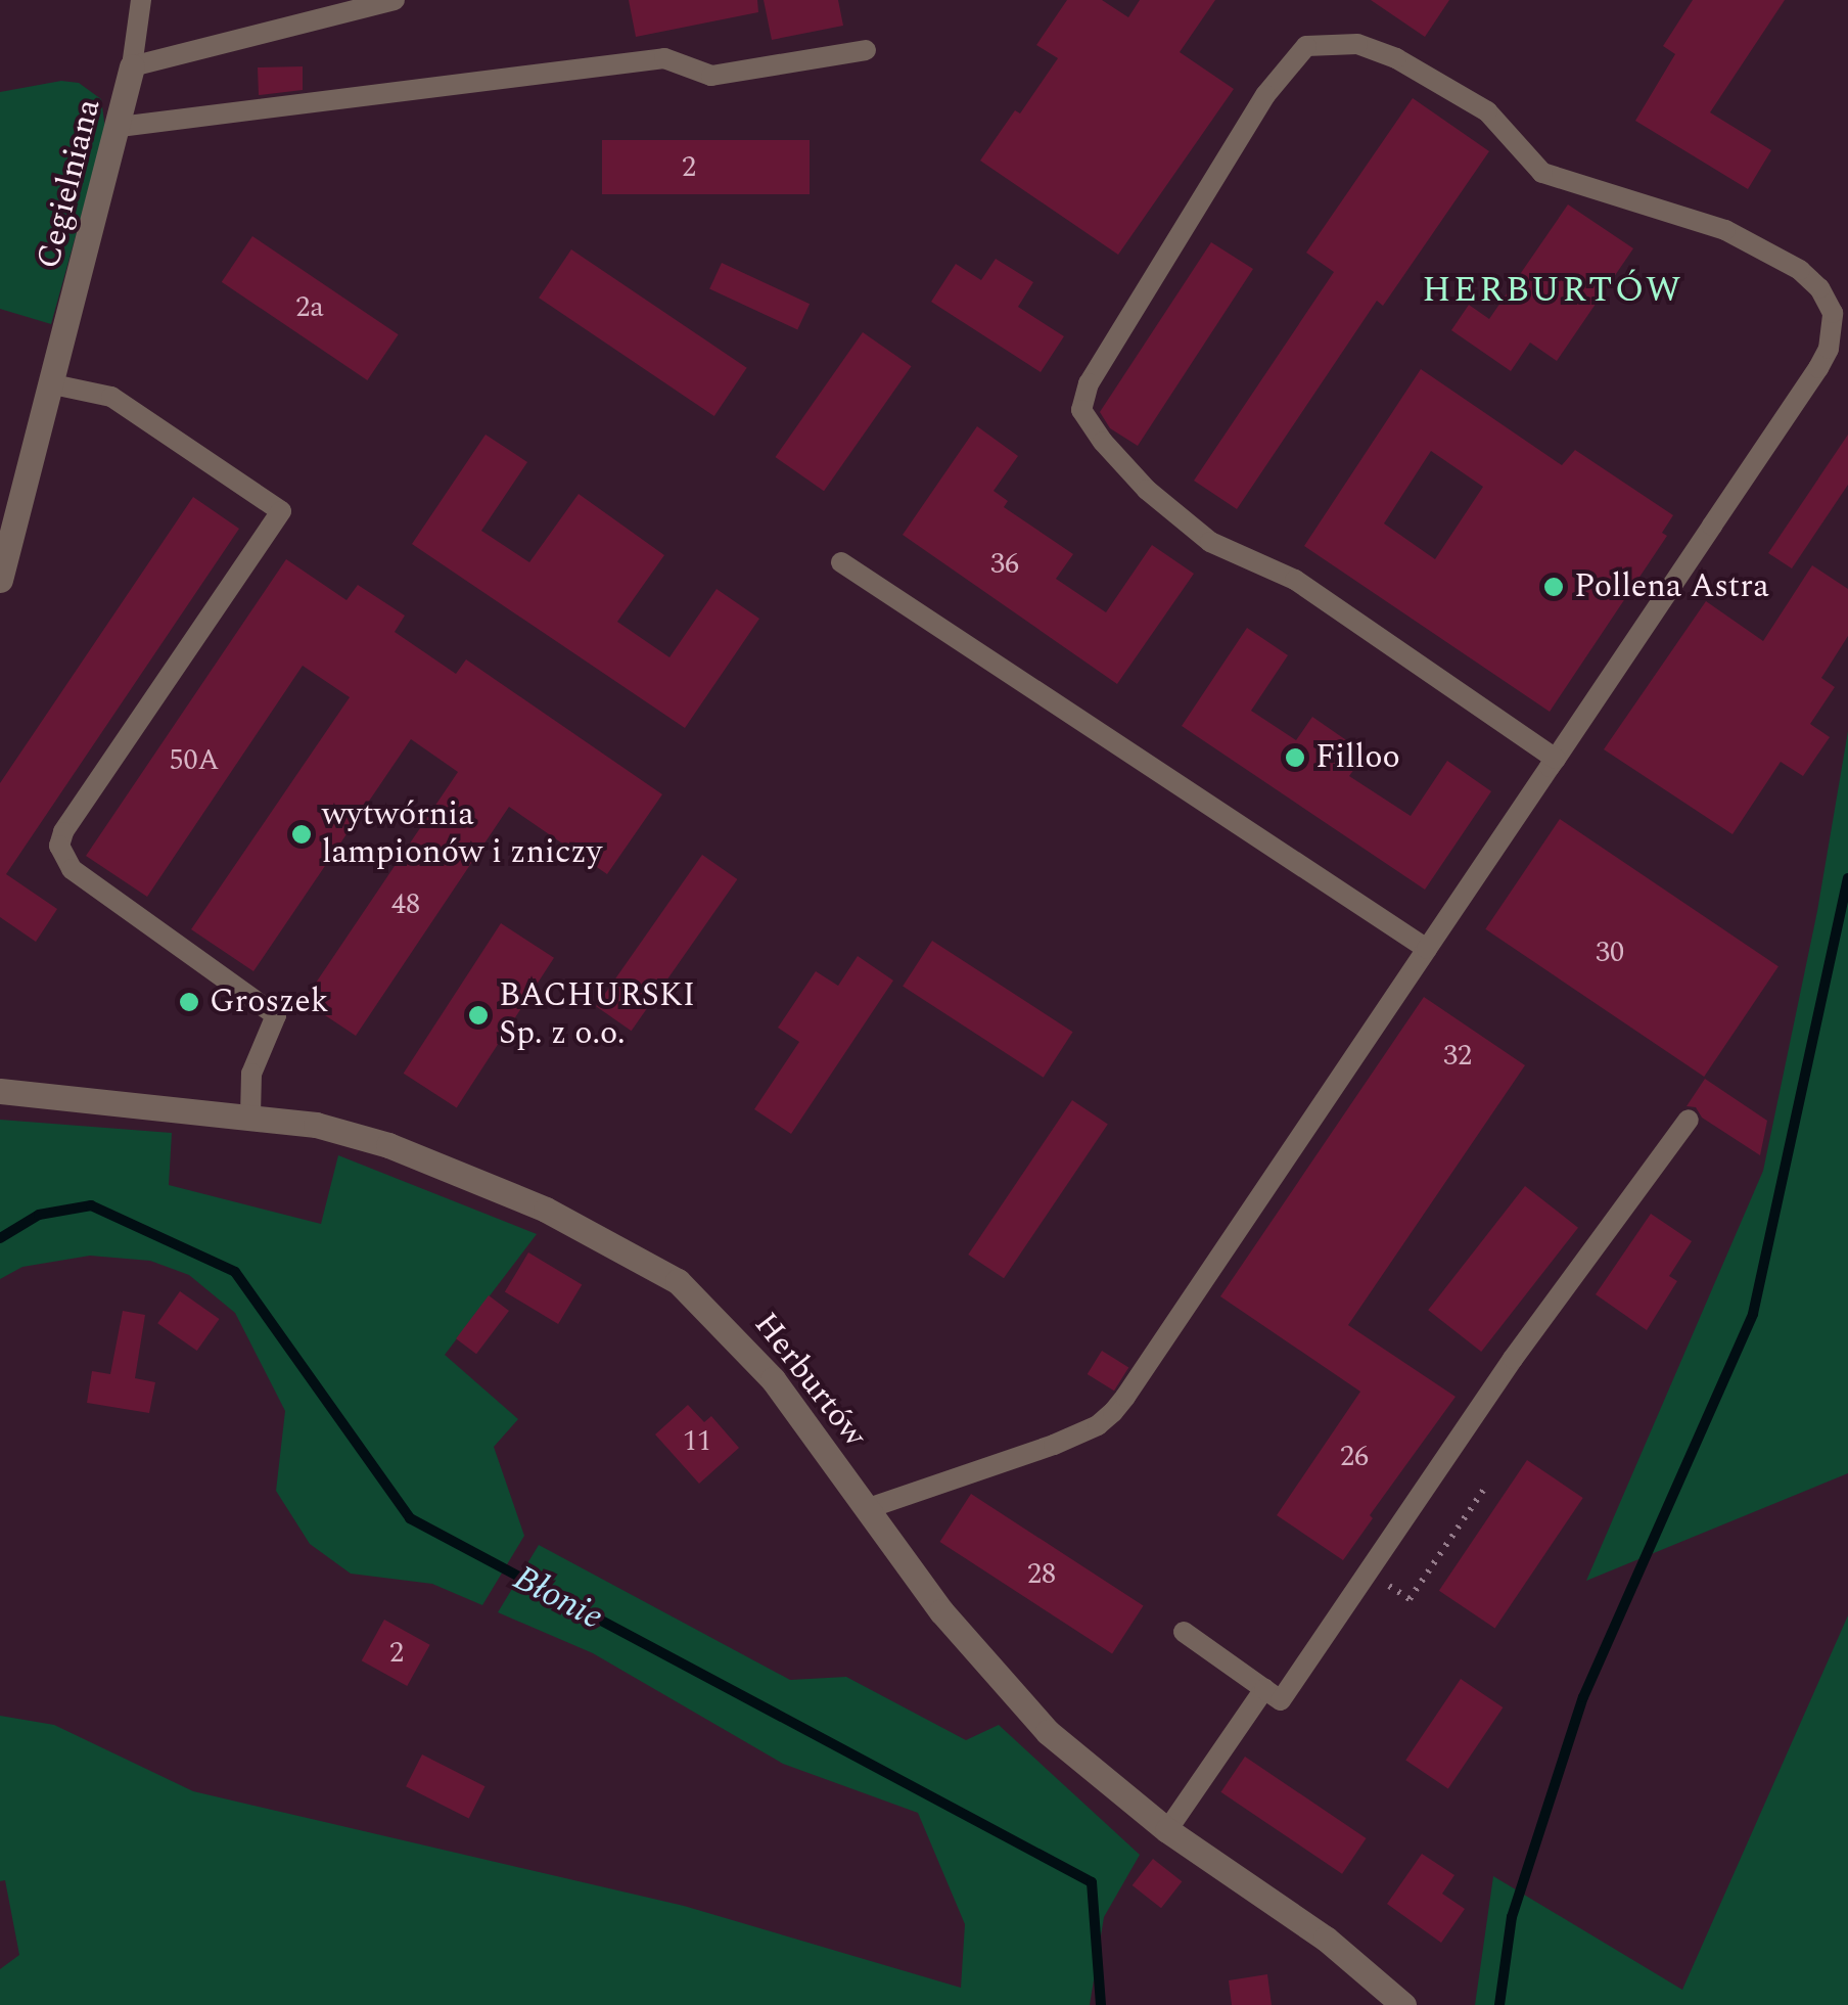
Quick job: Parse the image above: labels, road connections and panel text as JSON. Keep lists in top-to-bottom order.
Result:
{
  "streets": {
    "street": ["Cegielniana", "Herburtów"]
  },
  "districts": ["HERBURTÓW"],
  "water": ["Błonie"],
  "places": [
    "Pollena Astra",
    "Filloo",
    "wytwórnia lampionów i zniczy",
    "Groszek",
    "BACHURSKI Sp. z o.o."
  ],
  "house_numbers": [
    "2",
    "2a",
    "36",
    "50A",
    "48",
    "30",
    "32",
    "11",
    "26",
    "28",
    "2"
  ]
}
